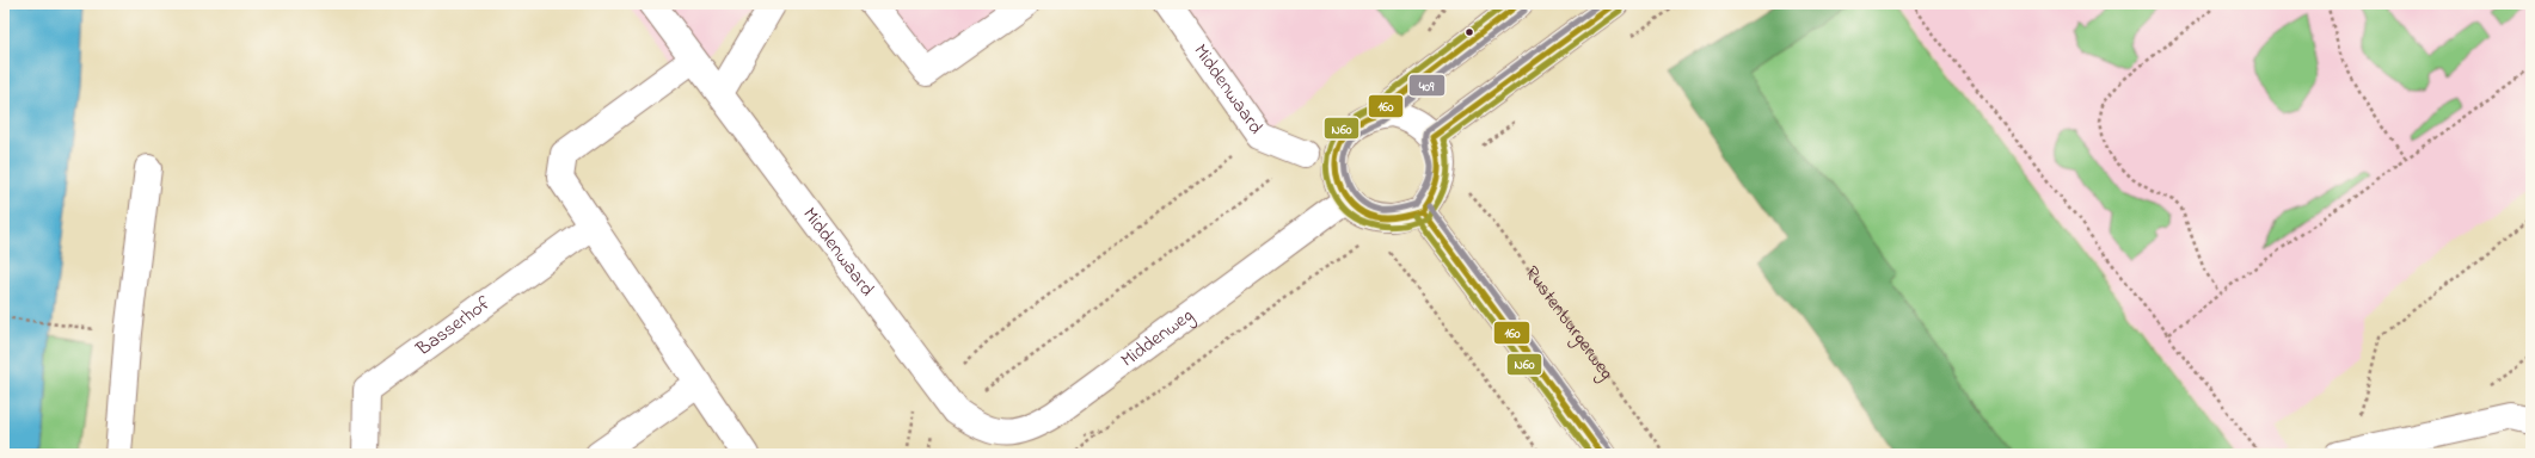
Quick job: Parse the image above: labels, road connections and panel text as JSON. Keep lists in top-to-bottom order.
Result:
{
  "streets": {
    "street": ["Middenwaard", "Basserhof", "Middenweg"],
    "path": ["Rustenburgerweg"]
  },
  "crossings": [
    ["Middenwaard", "Middenweg"]
  ],
  "lines": ["transit line 160", "transit line N60", "transit line 409"]
}
